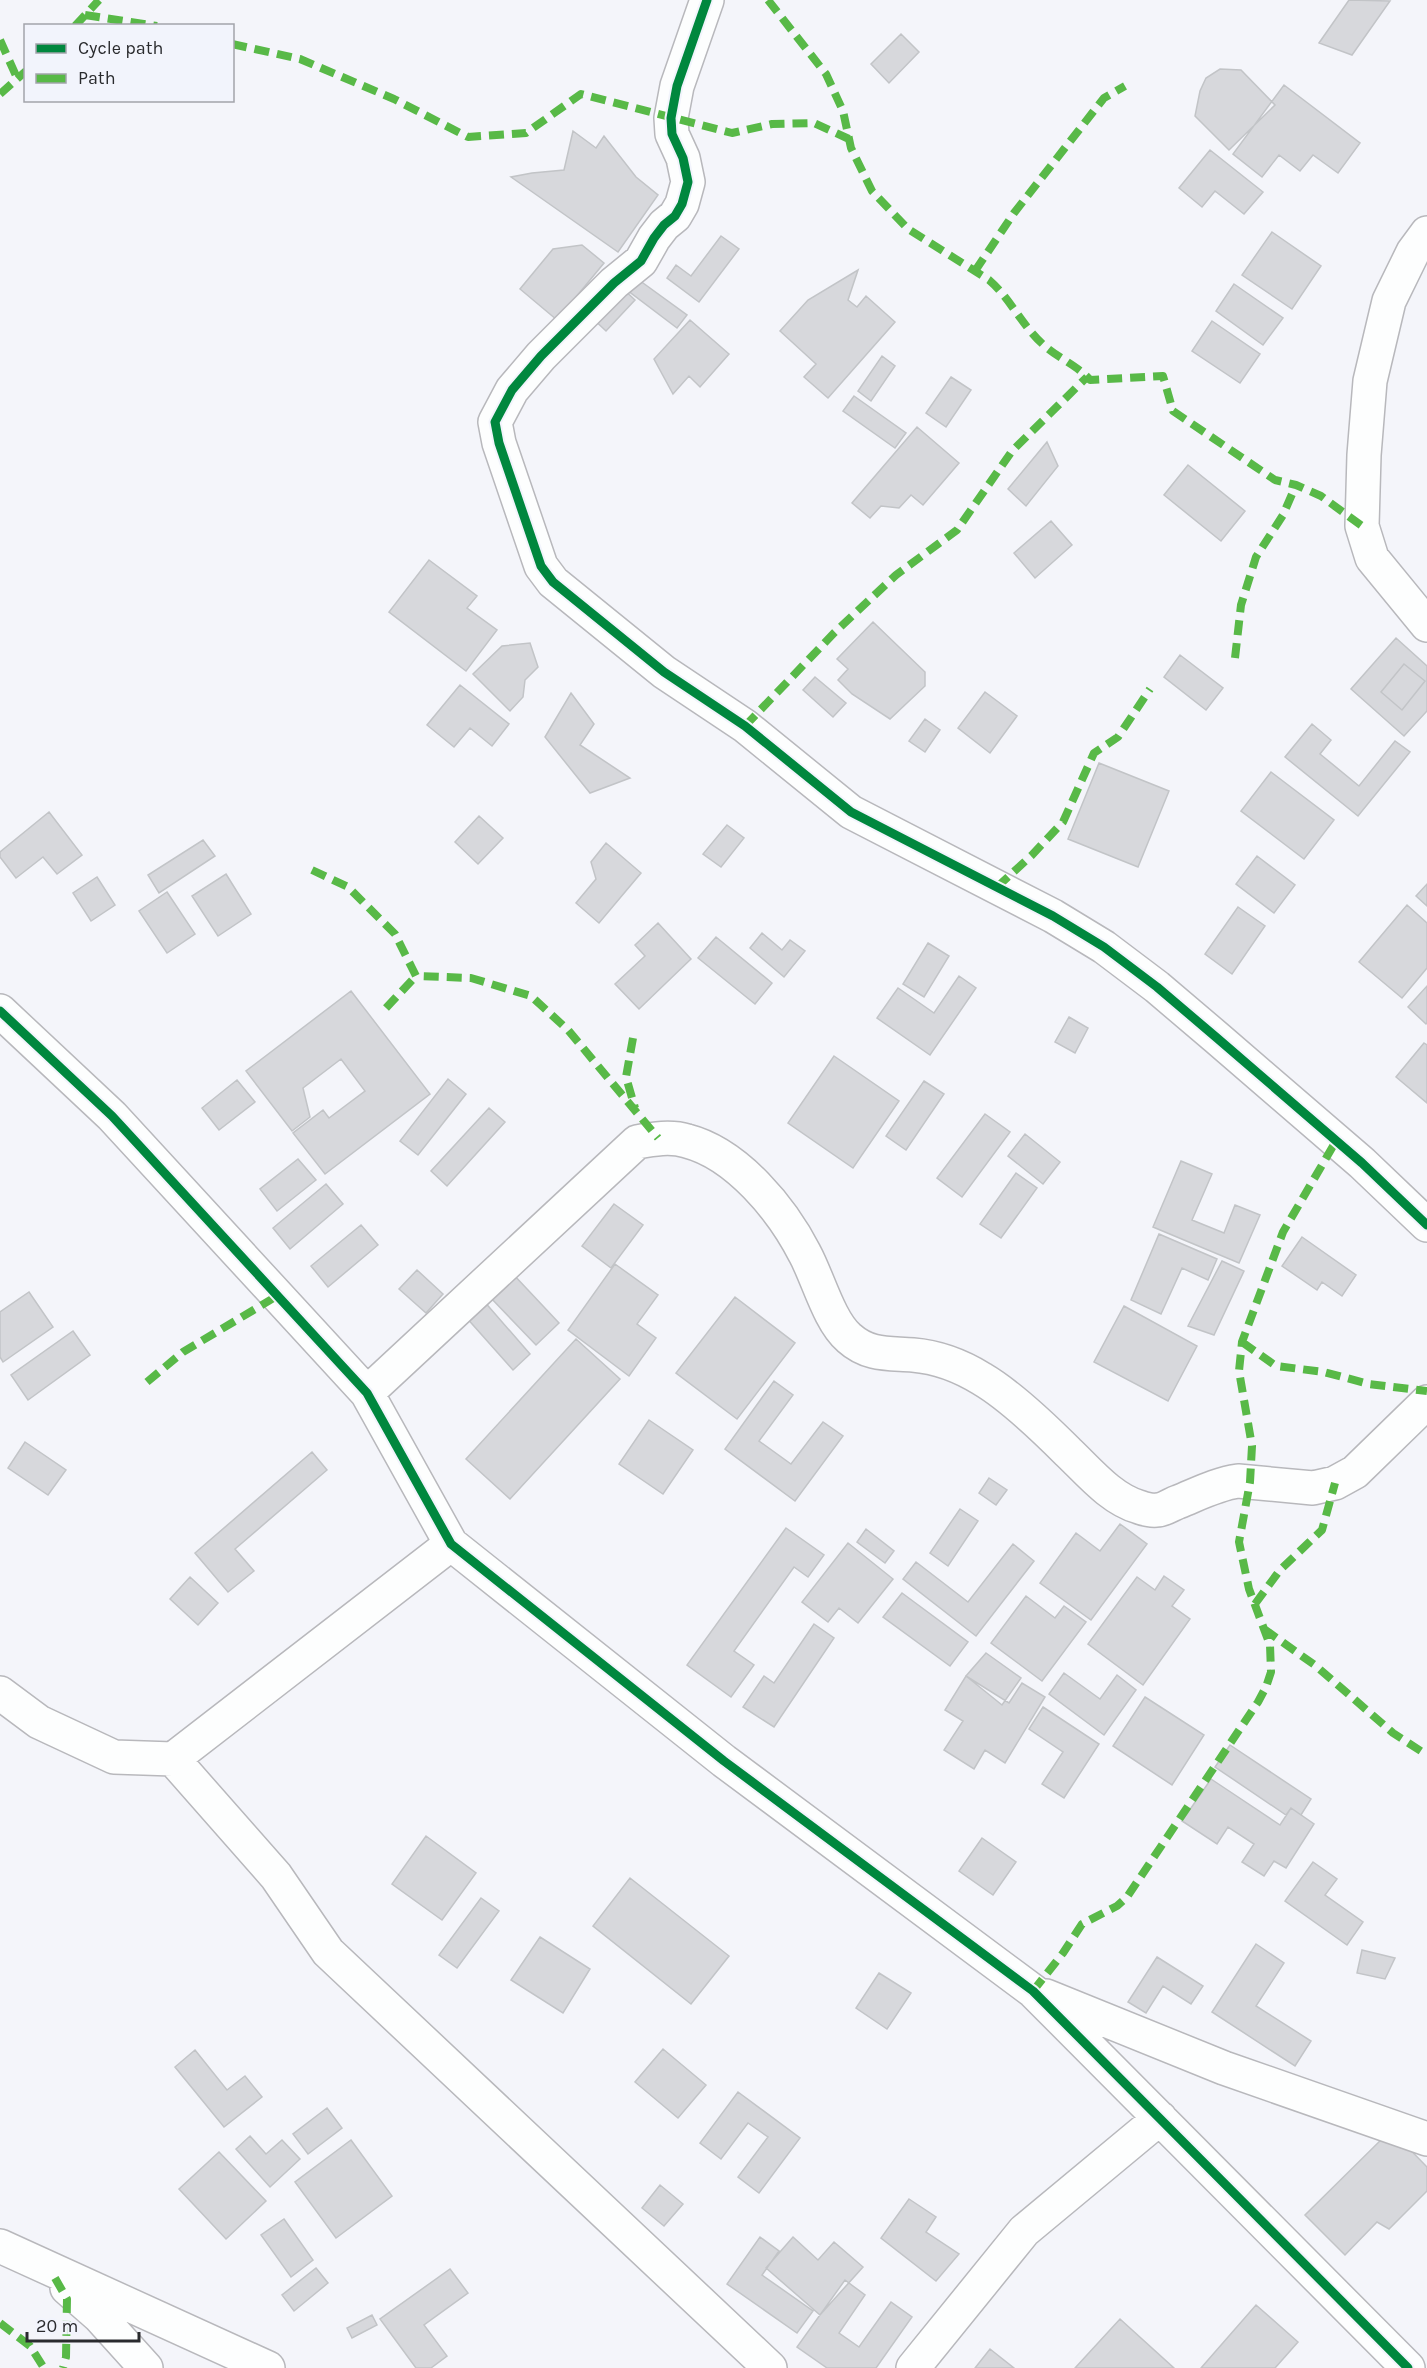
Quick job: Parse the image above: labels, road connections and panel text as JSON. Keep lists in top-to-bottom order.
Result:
{
  "legend": ["Cycle path", "Path"],
  "scale_bar": "20 m"
}
